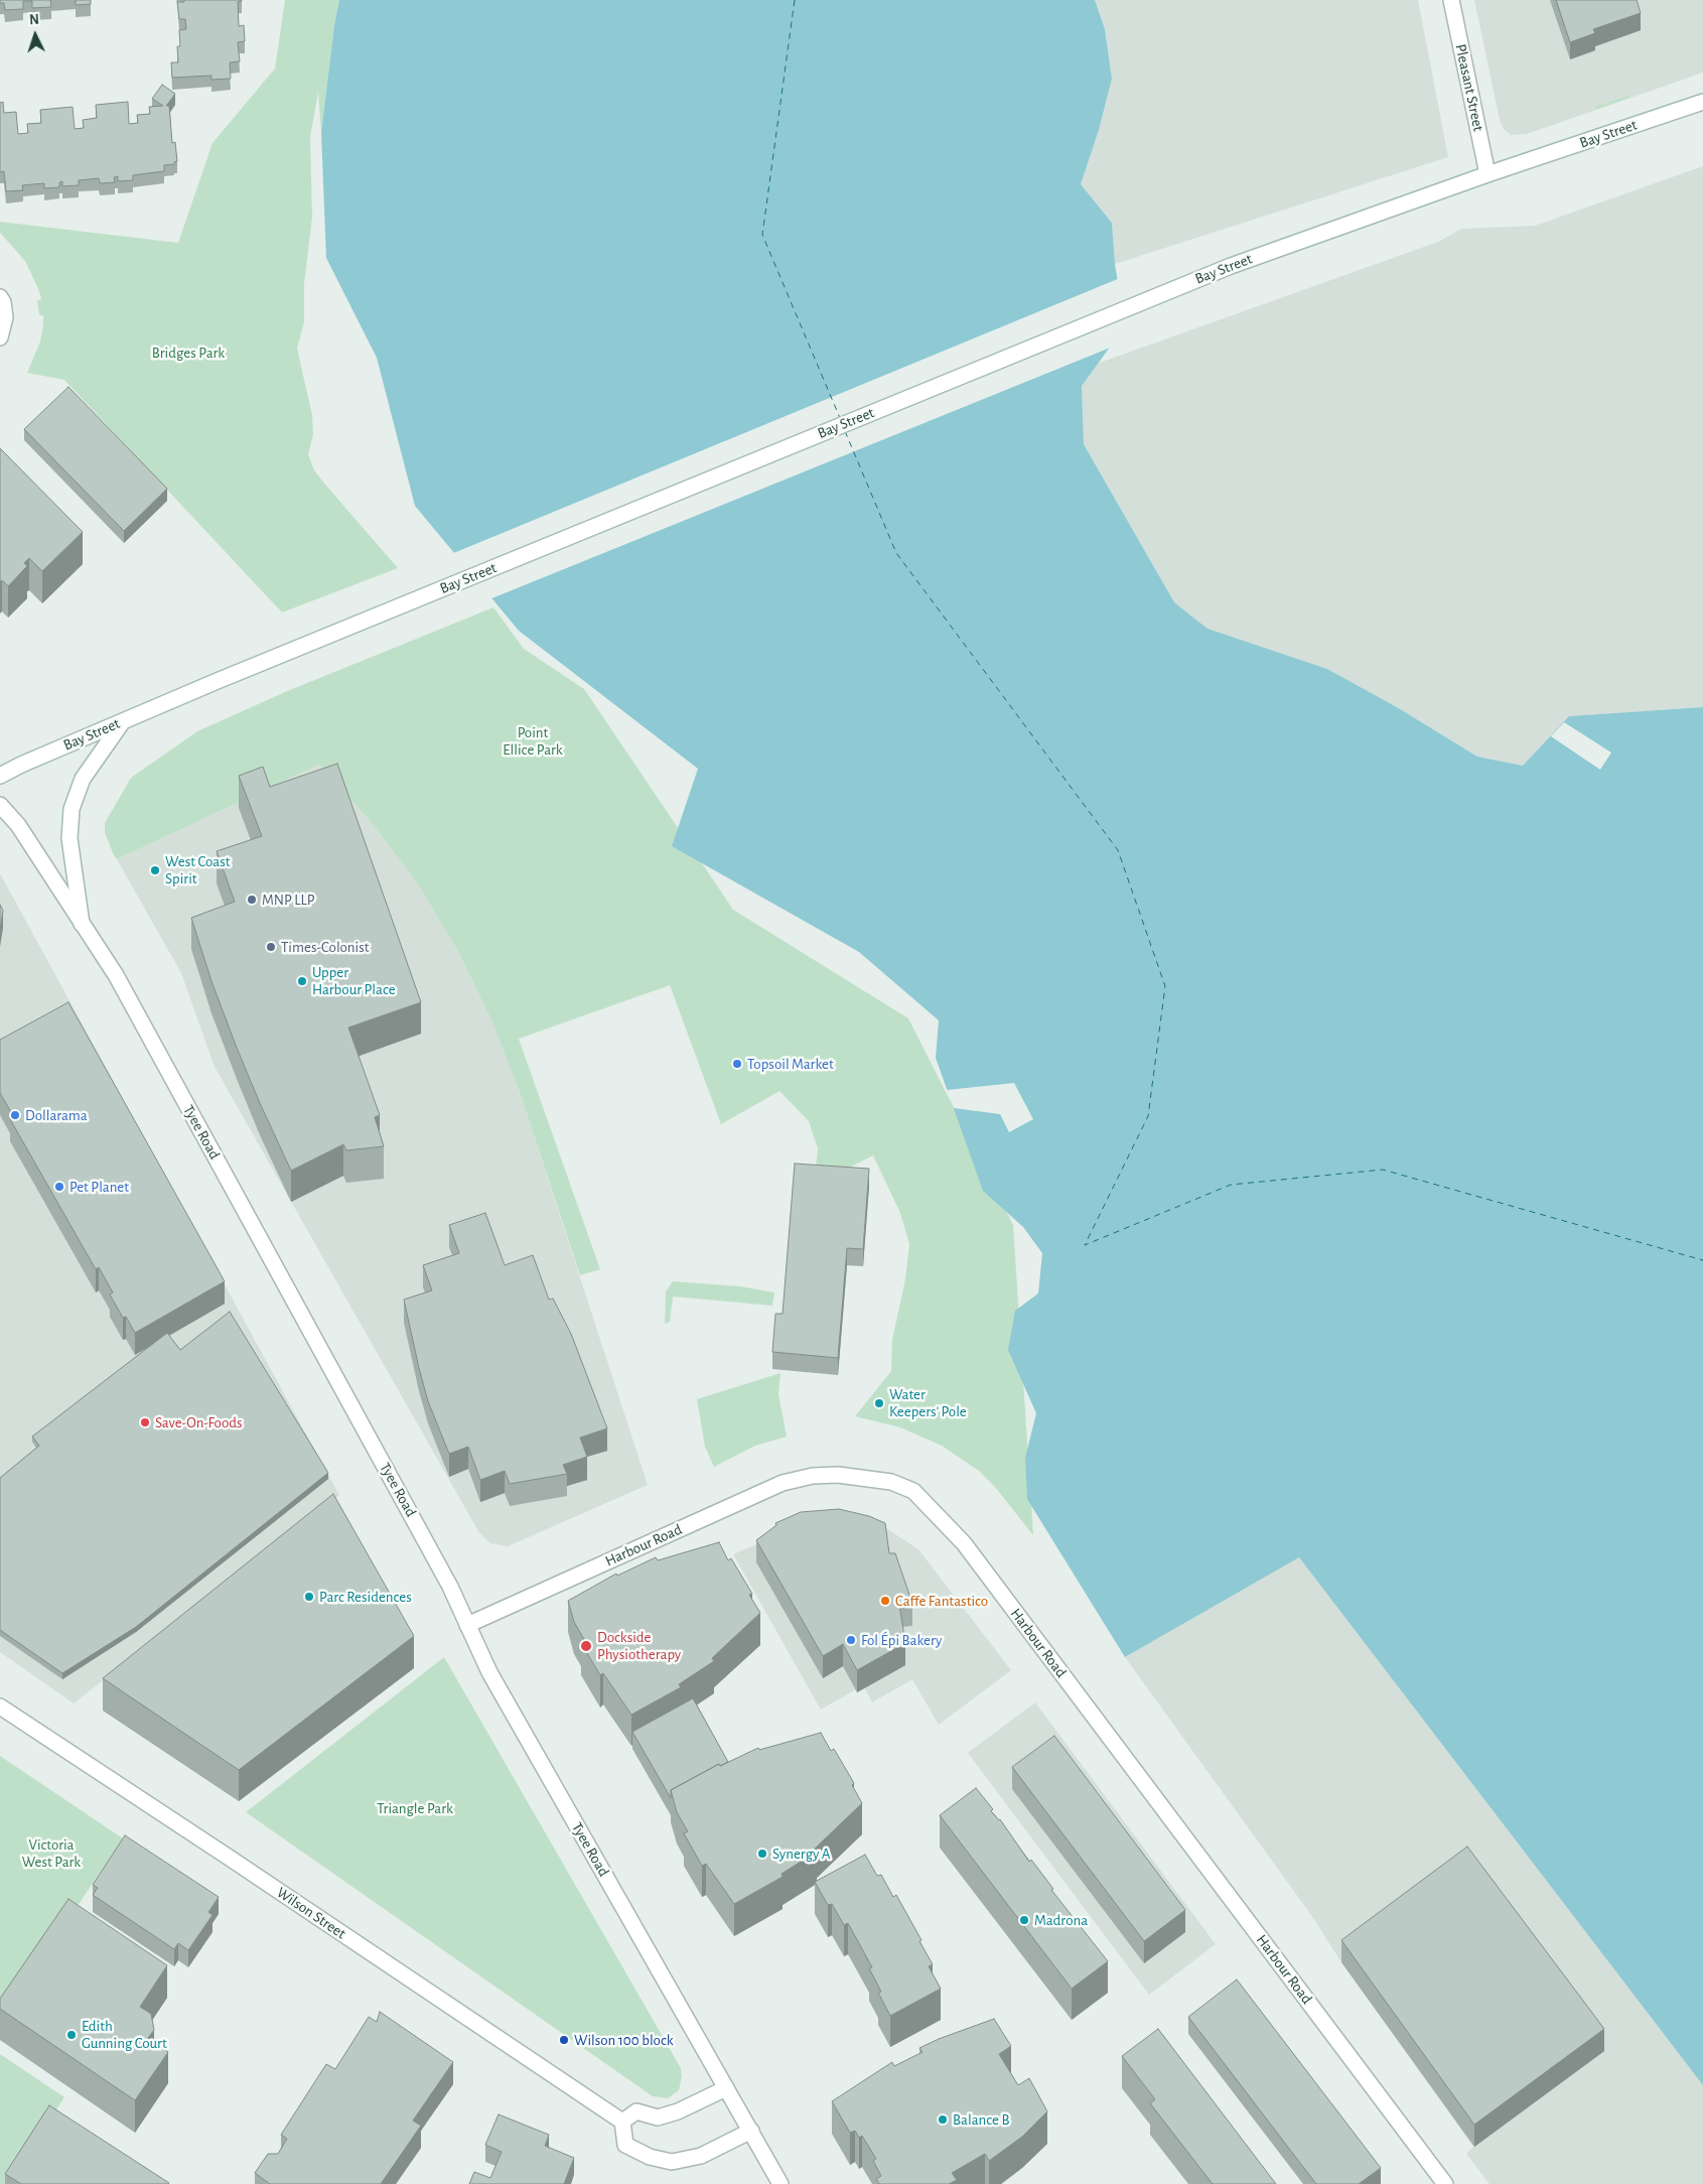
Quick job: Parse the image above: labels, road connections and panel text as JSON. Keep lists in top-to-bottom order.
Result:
{
  "streets": {
    "street": [
      "Pleasant Street",
      "Bay Street",
      "Tyee Road",
      "Harbour Road",
      "Wilson Street"
    ]
  },
  "crossings": [
    ["Pleasant Street", "Bay Street"],
    ["Tyee Road", "Harbour Road"]
  ],
  "parks": [
    "Bridges Park",
    "Point Ellice Park",
    "Triangle Park",
    "Victoria West Park"
  ],
  "places": [
    "West Coast Spirit",
    "MNP LLP",
    "Times-Colonist",
    "Upper Harbour Place",
    "Topsoil Market",
    "Dollarama",
    "Pet Planet",
    "Water Keepers' Pole",
    "Save-On-Foods",
    "Parc Residences",
    "Caffe Fantastico",
    "Fol Épi Bakery",
    "Dockside Physiotherapy",
    "Synergy A",
    "Madrona",
    "Edith Gunning Court",
    "Wilson 100 block",
    "Balance B"
  ],
  "north": "top"
}
